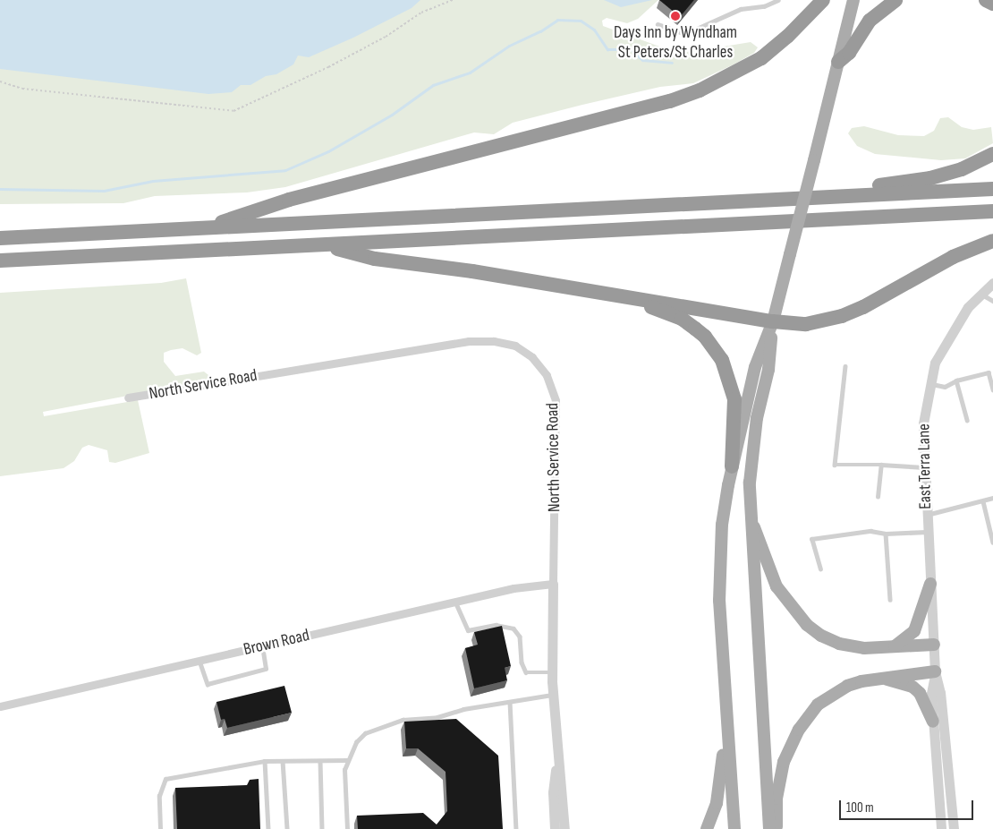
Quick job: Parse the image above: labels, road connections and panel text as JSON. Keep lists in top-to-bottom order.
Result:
{
  "streets": {
    "street": ["North Service Road", "East Terra Lane", "Brown Road"]
  },
  "crossings": [
    ["North Service Road", "Brown Road"]
  ],
  "places": ["Days Inn by Wyndham St Peters/St Charles"],
  "scale_bar": "100 m"
}
